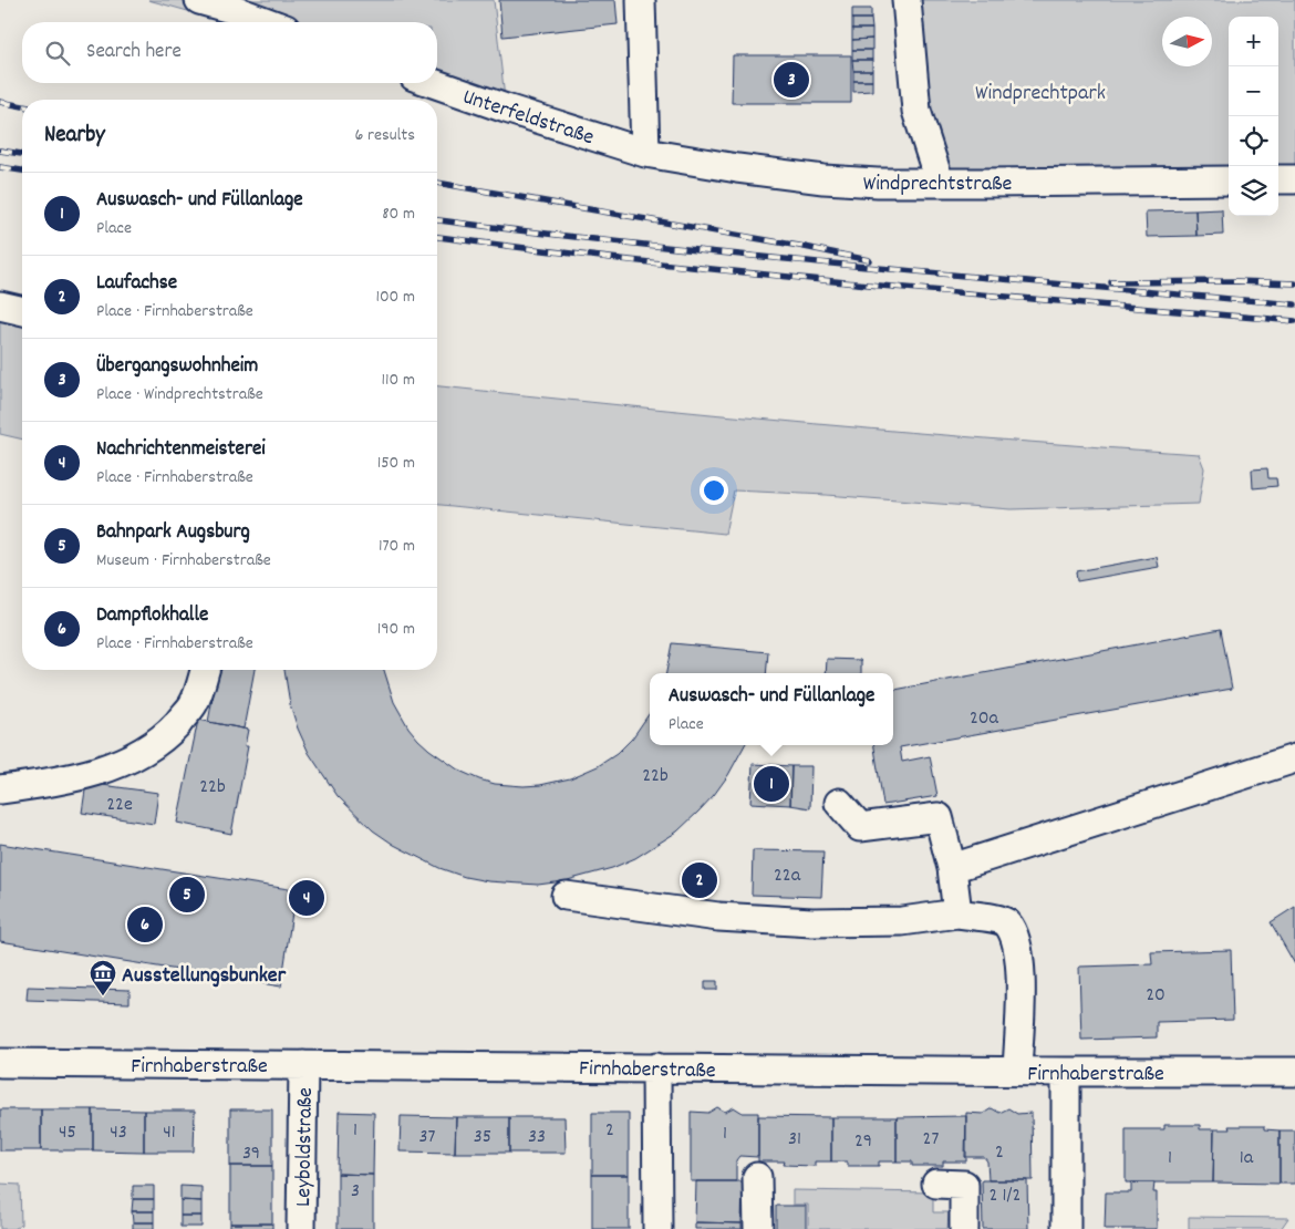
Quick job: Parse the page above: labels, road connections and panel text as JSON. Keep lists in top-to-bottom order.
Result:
{
  "streets": {
    "street": [
      "Unterfeldstraße",
      "Windprechtstraße",
      "Firnhaberstraße",
      "Leyboldstraße"
    ]
  },
  "crossings": [
    ["Unterfeldstraße", "Windprechtstraße"],
    ["Firnhaberstraße", "Leyboldstraße"]
  ],
  "parks": ["Windprechtpark"],
  "places": {
    "museum": ["Ausstellungsbunker"]
  },
  "house_numbers": [
    "20a",
    "22b",
    "22b",
    "22e",
    "22a",
    "20",
    "1",
    "2",
    "45",
    "43",
    "41",
    "1",
    "37",
    "35",
    "33",
    "31",
    "27",
    "29",
    "2",
    "39",
    "1",
    "1a",
    "3",
    "2 1/2"
  ],
  "north": "right",
  "page": {
    "map_buttons": ["+", "−"],
    "search": "Search here",
    "pins": [
      "3",
      "1",
      "2",
      "5",
      "4",
      "6"
    ],
    "heading": ["Nearby", "6 results"],
    "list": [
      {
        "mark": "1",
        "name": "Auswasch- und Füllanlage",
        "note": "Place",
        "value": "80 m"
      },
      {
        "mark": "2",
        "name": "Laufachse",
        "note": "Place · Firnhaberstraße",
        "value": "100 m"
      },
      {
        "mark": "3",
        "name": "Übergangswohnheim",
        "note": "Place · Windprechtstraße",
        "value": "110 m"
      },
      {
        "mark": "4",
        "name": "Nachrichtenmeisterei",
        "note": "Place · Firnhaberstraße",
        "value": "150 m"
      },
      {
        "mark": "5",
        "name": "Bahnpark Augsburg",
        "note": "Museum · Firnhaberstraße",
        "value": "170 m"
      },
      {
        "mark": "6",
        "name": "Dampflokhalle",
        "note": "Place · Firnhaberstraße",
        "value": "190 m"
      }
    ],
    "popup": ["Auswasch- und Füllanlage", "Place"]
  }
}
